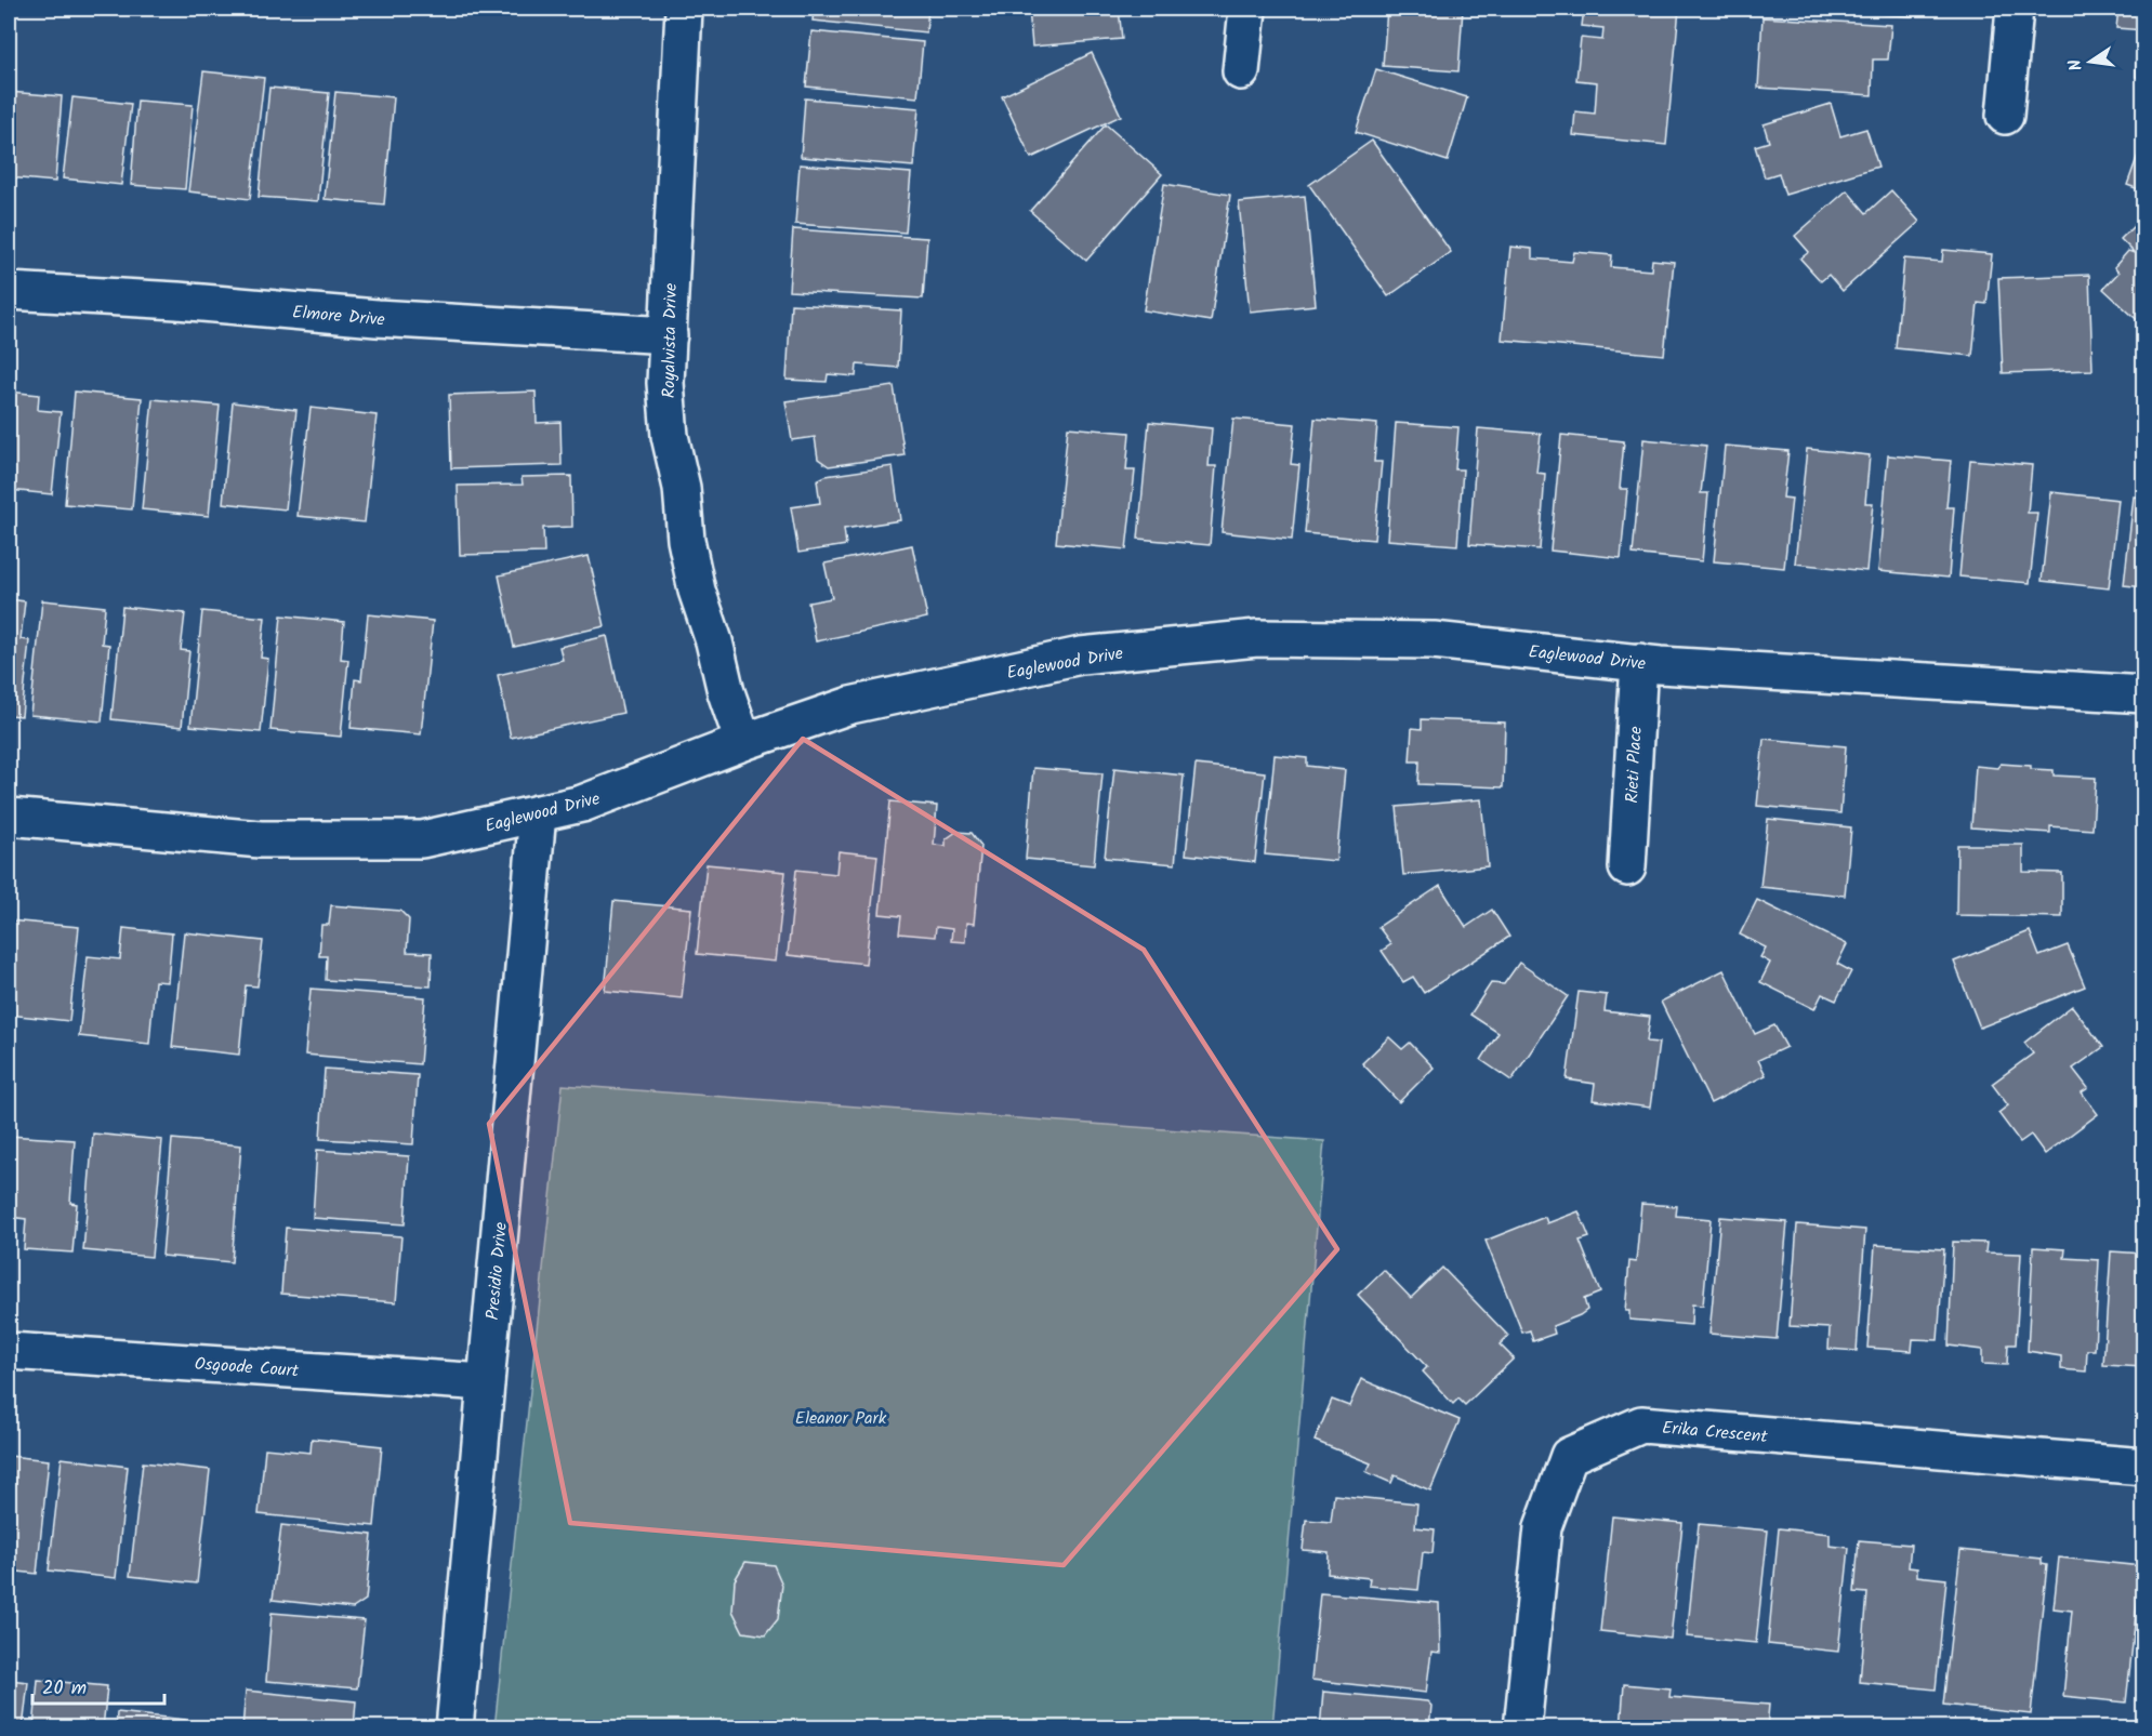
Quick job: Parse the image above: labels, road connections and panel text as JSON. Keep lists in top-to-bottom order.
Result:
{
  "streets": {
    "street": [
      "Elmore Drive",
      "Royalvista Drive",
      "Eaglewood Drive",
      "Rieti Place",
      "Presidio Drive",
      "Osgoode Court",
      "Erika Crescent"
    ]
  },
  "crossings": [
    ["Elmore Drive", "Royalvista Drive"],
    ["Royalvista Drive", "Eaglewood Drive"],
    ["Eaglewood Drive", "Rieti Place"],
    ["Eaglewood Drive", "Presidio Drive"],
    ["Presidio Drive", "Osgoode Court"]
  ],
  "parks": ["Eleanor Park"],
  "scale_bar": "20 m",
  "north": "left"
}
